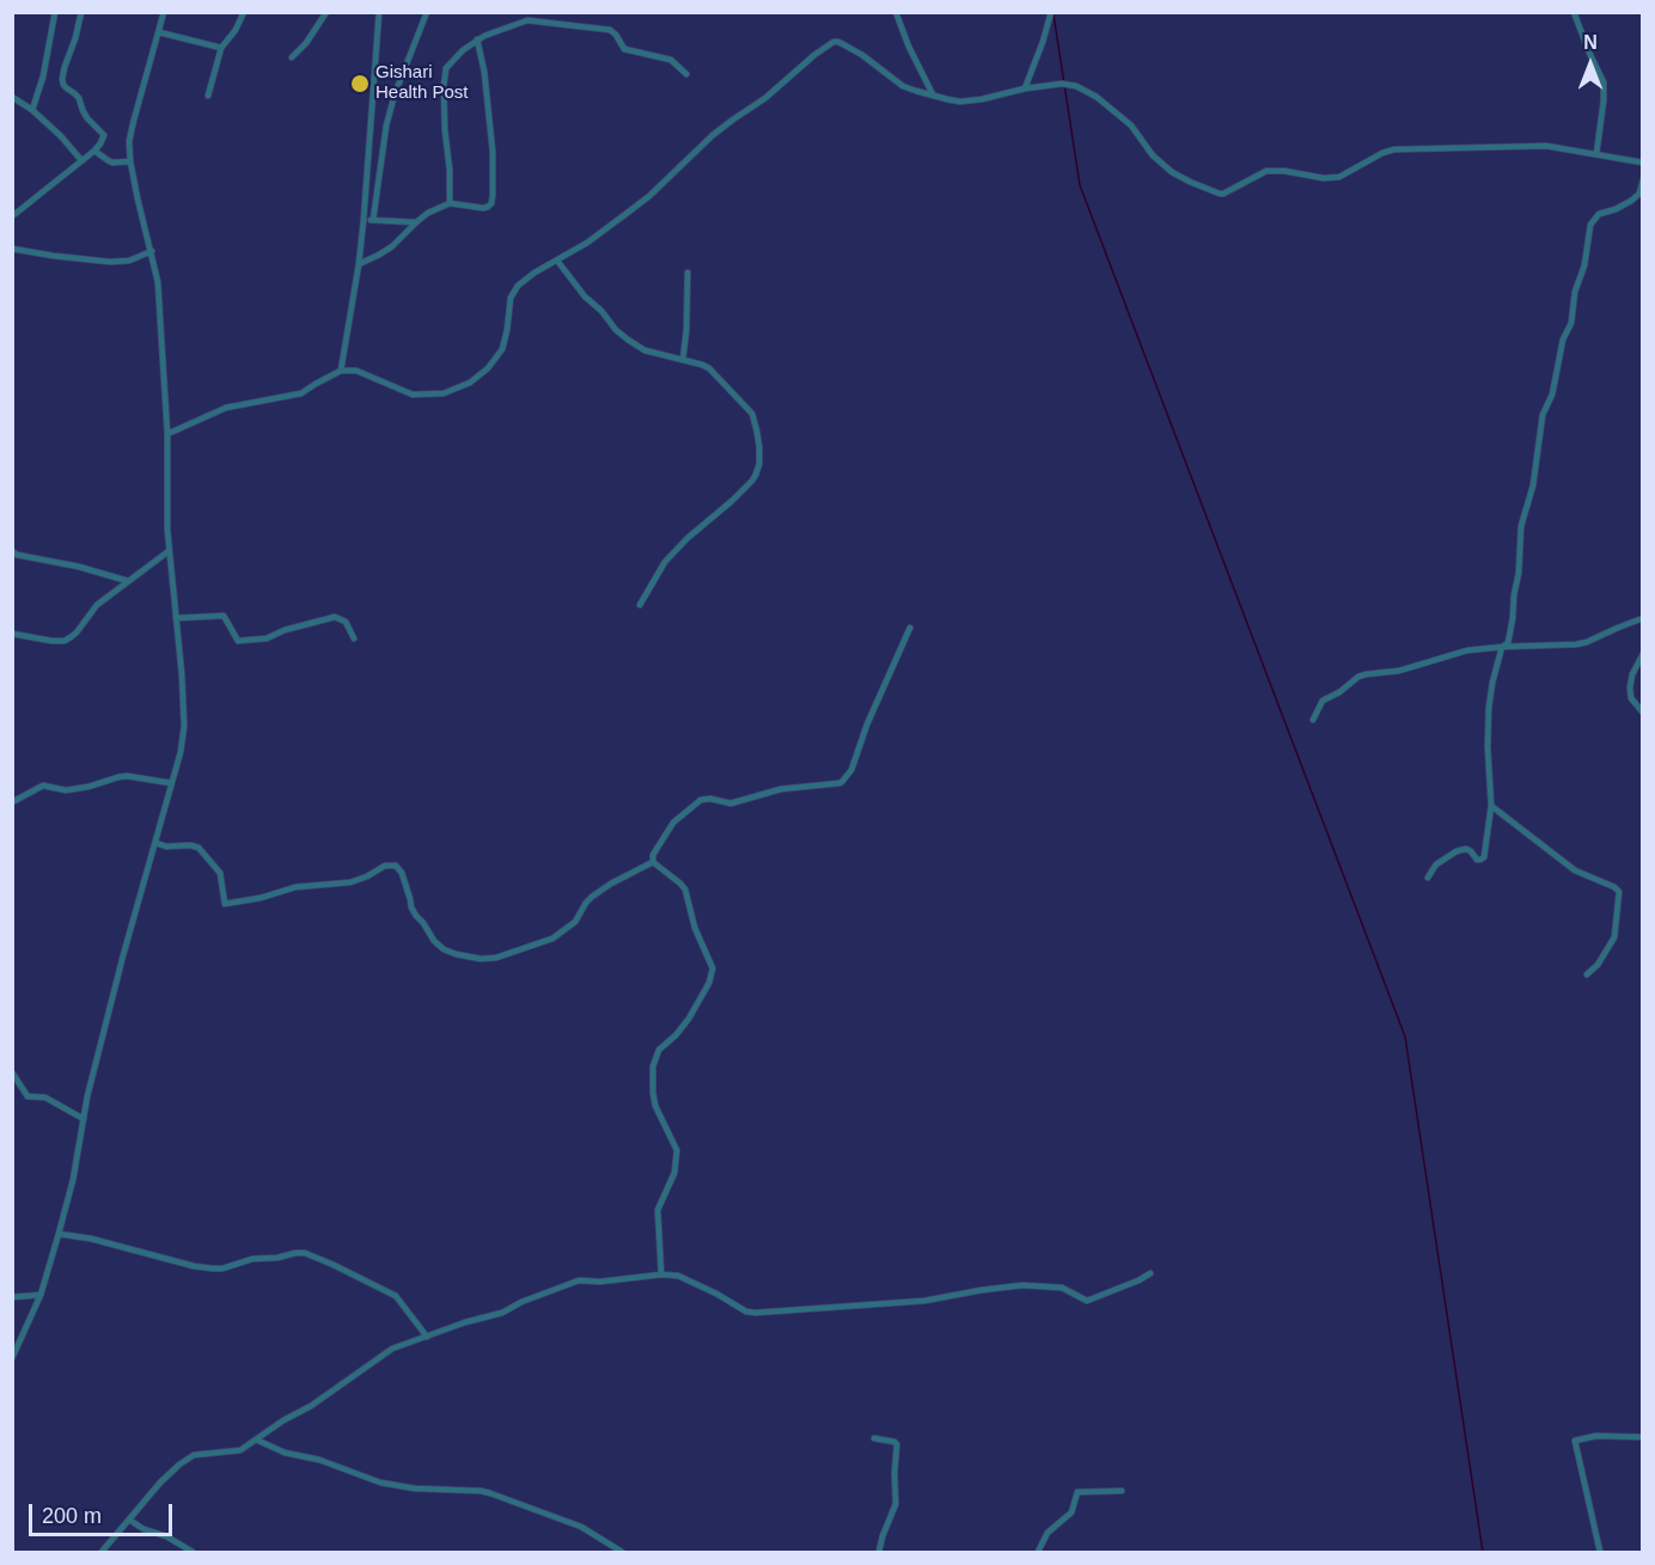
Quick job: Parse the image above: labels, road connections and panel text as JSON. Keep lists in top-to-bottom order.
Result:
{
  "places": ["Gishari Health Post"],
  "scale_bar": "200 m",
  "north": "top"
}
